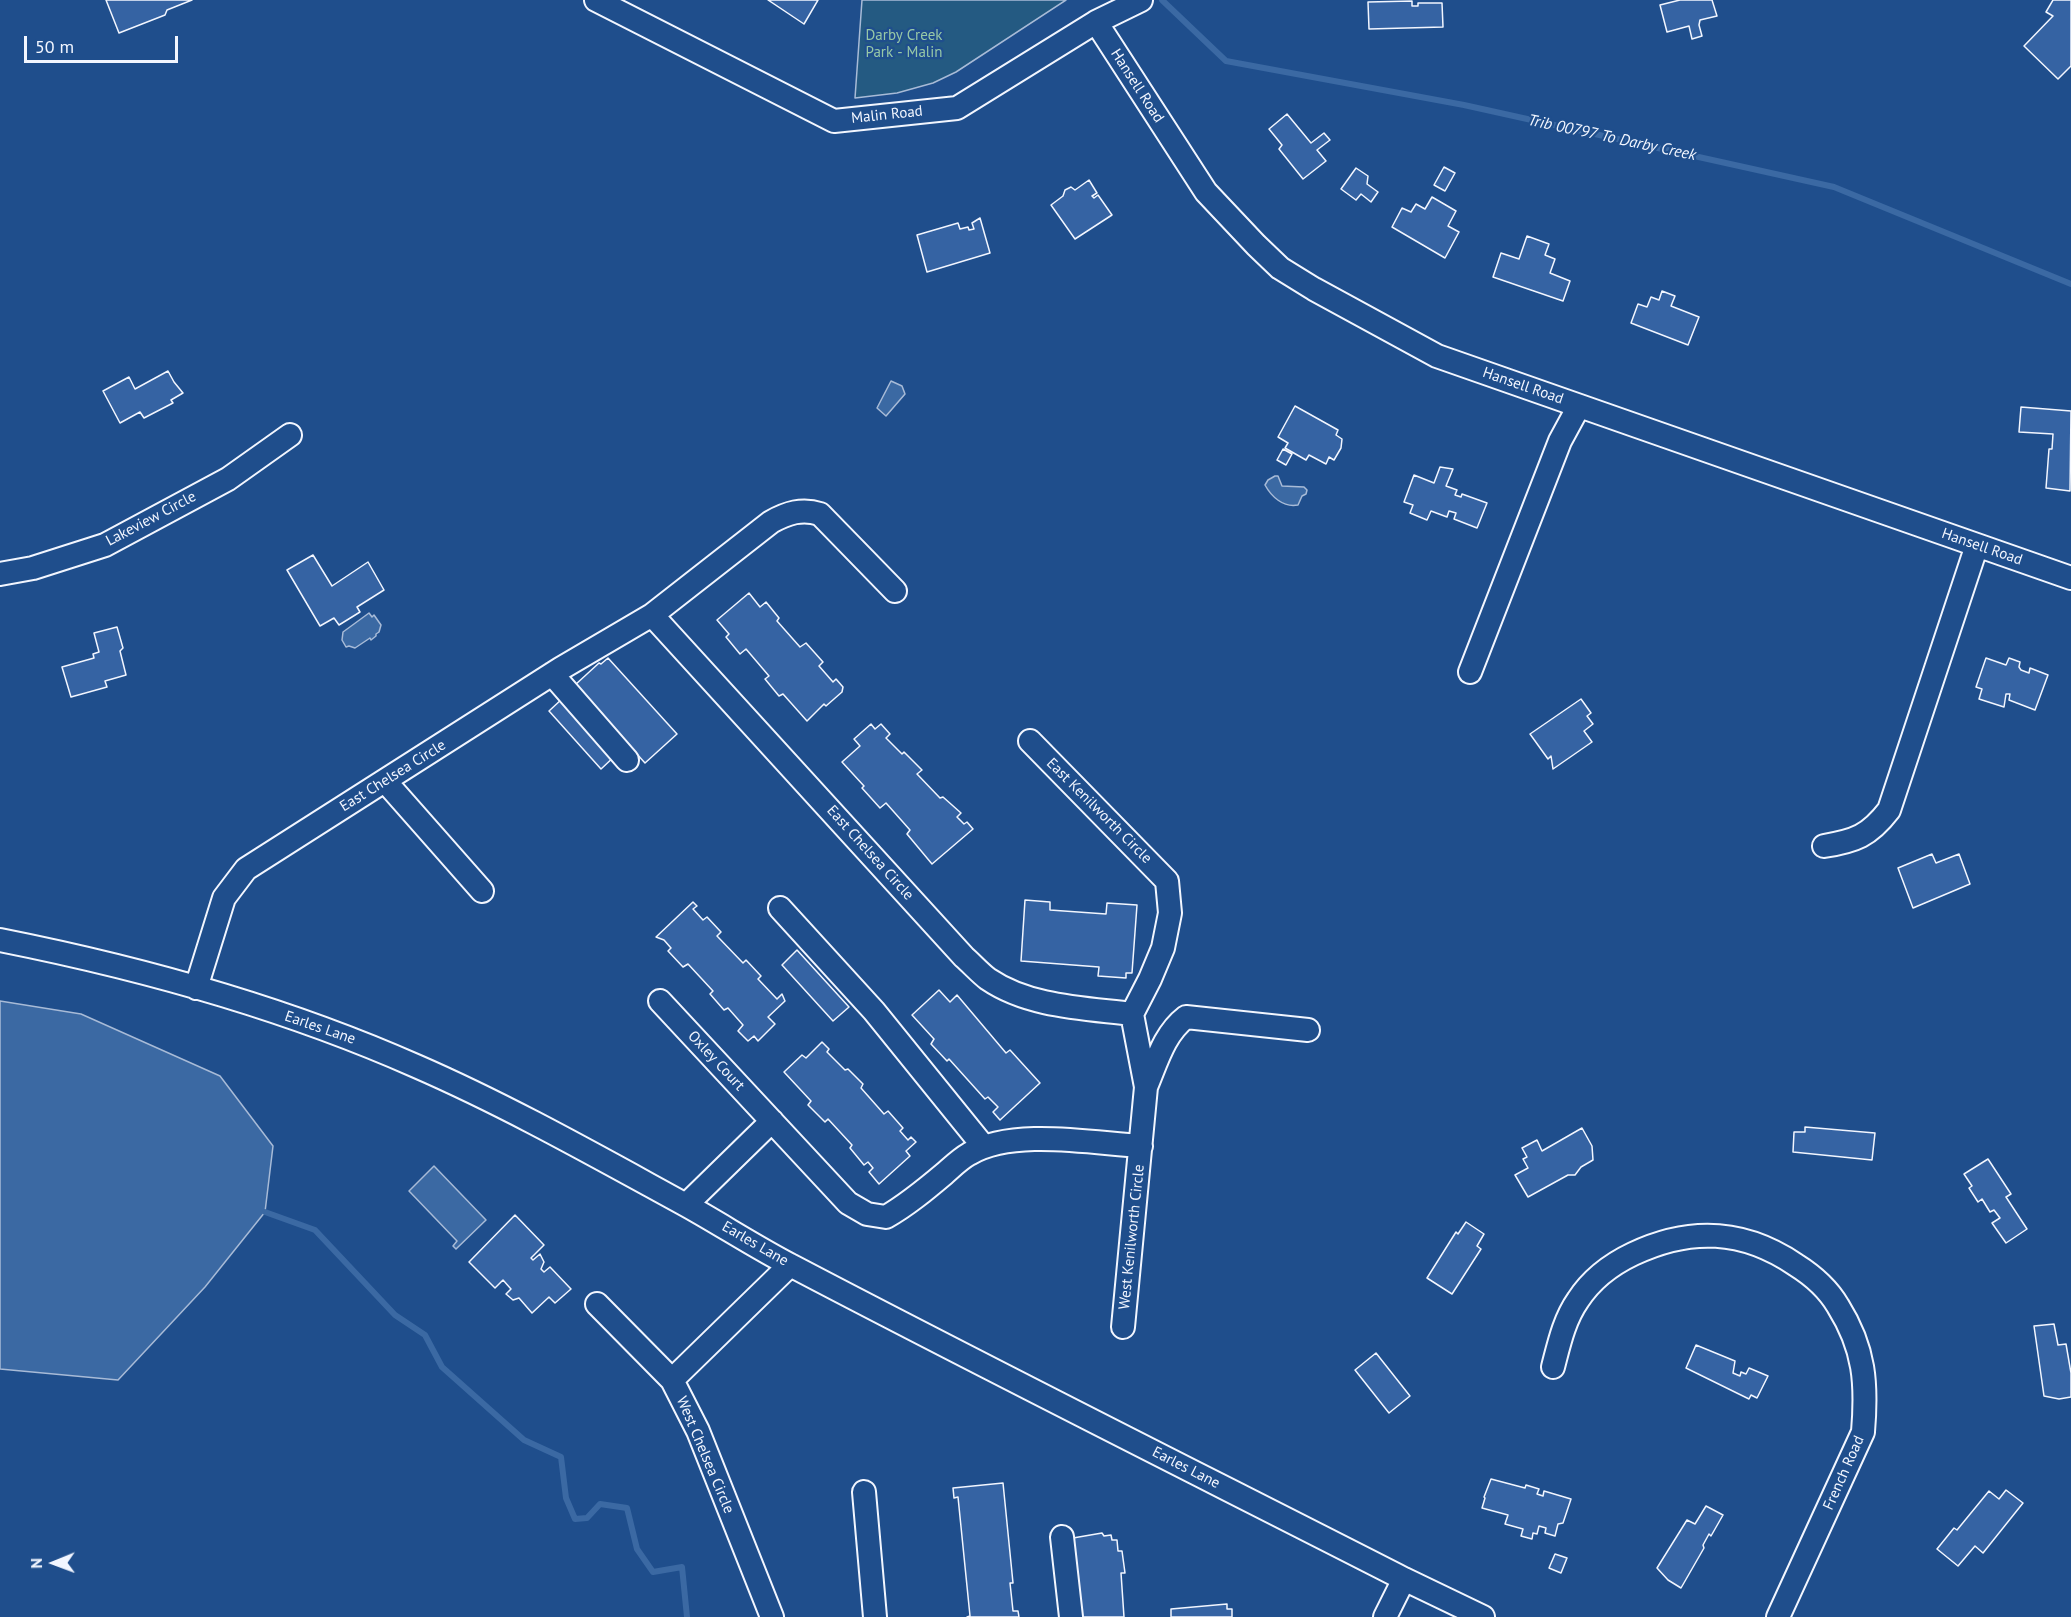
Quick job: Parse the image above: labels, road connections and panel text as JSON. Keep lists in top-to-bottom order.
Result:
{
  "streets": {
    "street": [
      "Hansell Road",
      "Malin Road",
      "Lakeview Circle",
      "East Chelsea Circle",
      "East Kenilworth Circle",
      "Earles Lane",
      "Oxley Court",
      "West Kenilworth Circle",
      "West Chelsea Circle",
      "French Road"
    ]
  },
  "crossings": [
    ["Hansell Road", "Malin Road"],
    ["East Chelsea Circle", "East Kenilworth Circle"],
    ["East Chelsea Circle", "Earles Lane"],
    ["Earles Lane", "West Chelsea Circle"]
  ],
  "water": ["Trib 00797 To Darby Creek"],
  "parks": ["Darby Creek Park - Malin"],
  "scale_bar": "50 m",
  "north": "left"
}
